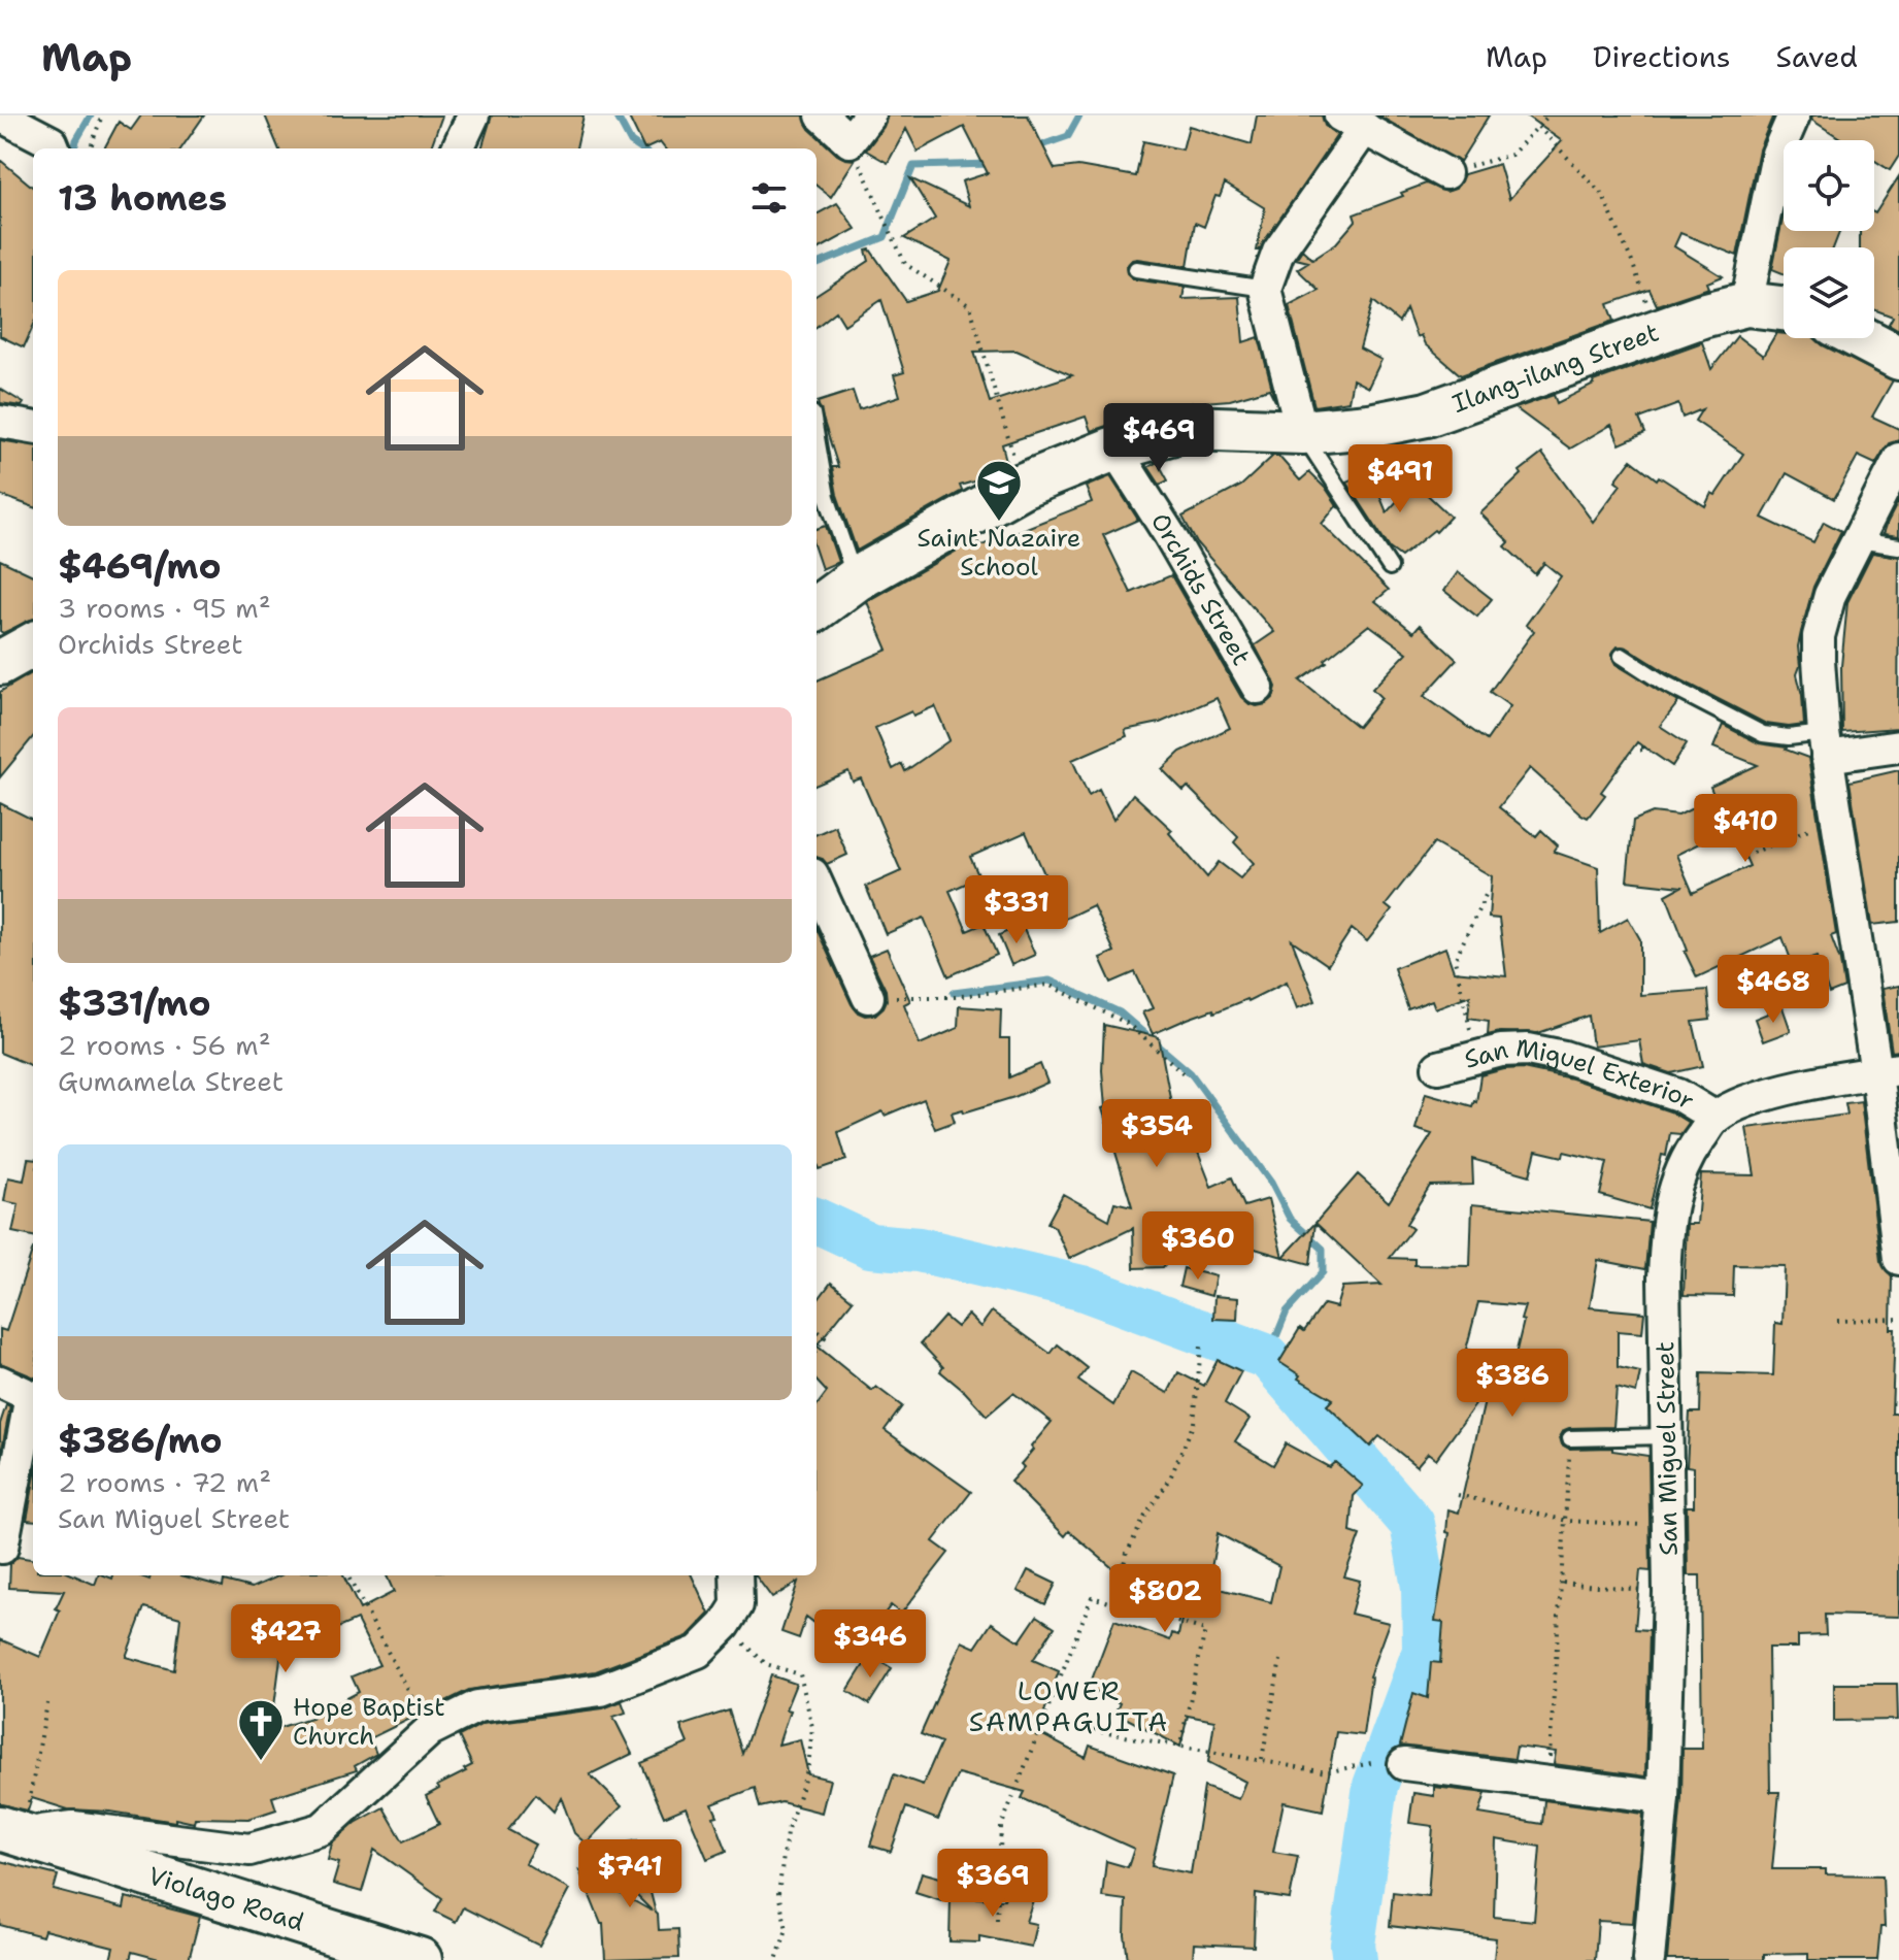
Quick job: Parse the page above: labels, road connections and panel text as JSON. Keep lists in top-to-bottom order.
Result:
{
  "streets": {
    "street": [
      "Ilang-ilang Street",
      "Orchids Street",
      "San Miguel Exterior",
      "San Miguel Street",
      "Violago Road"
    ]
  },
  "crossings": [
    ["Ilang-ilang Street", "Orchids Street"],
    ["San Miguel Exterior", "San Miguel Street"]
  ],
  "districts": ["LOWER SAMPAGUITA"],
  "places": {
    "school or university": ["Saint Nazaire School"],
    "church": ["Hope Baptist Church"]
  },
  "page": {
    "header": "Map",
    "nav": ["Map", "Directions", "Saved"],
    "heading": "13 homes",
    "list": [
      {
        "name": "$469/mo",
        "note": "3 rooms · 95 m² · Orchids Street"
      },
      {
        "name": "$331/mo",
        "note": "2 rooms · 56 m² · Gumamela Street"
      },
      {
        "name": "$386/mo",
        "note": "2 rooms · 72 m² · San Miguel Street"
      }
    ],
    "price": [
      "$469",
      "$491",
      "$410",
      "$331",
      "$468",
      "$354",
      "$360",
      "$386",
      "$802",
      "$427",
      "$346",
      "$741",
      "$369"
    ]
  }
}
